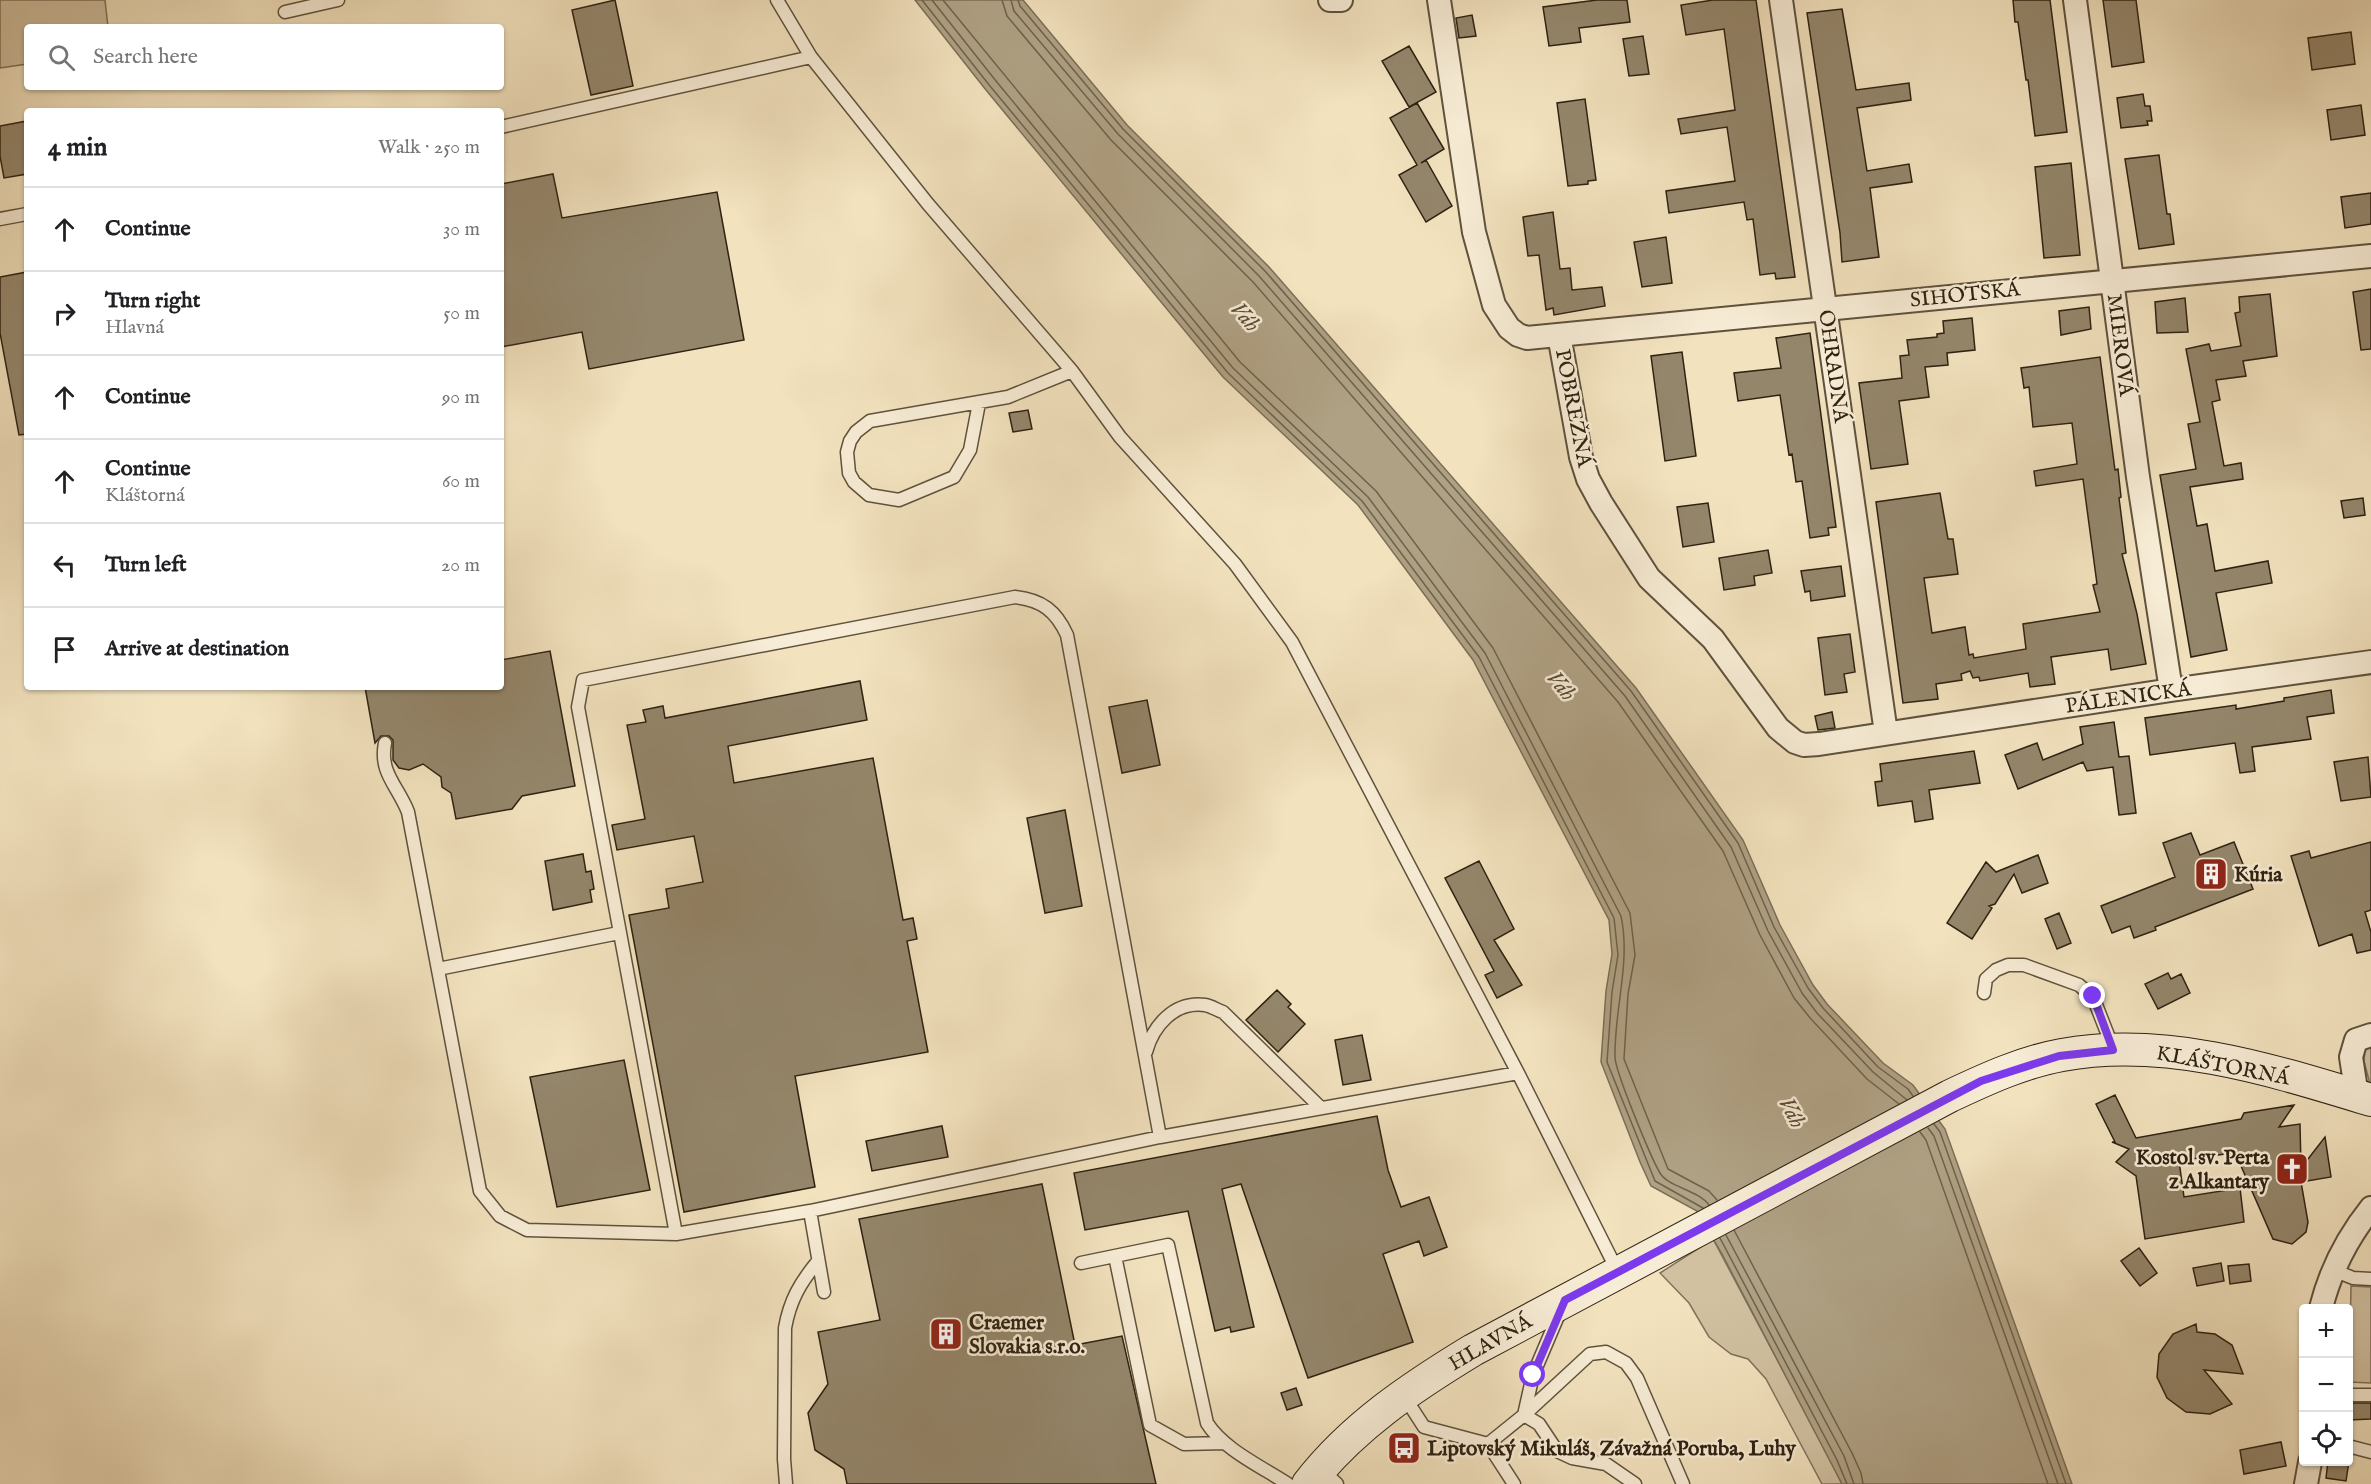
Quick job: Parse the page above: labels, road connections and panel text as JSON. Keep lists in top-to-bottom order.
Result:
{
  "streets": {
    "street": [
      "SIHOTSKÁ",
      "MIEROVÁ",
      "OHRADNÁ",
      "POBREŽNÁ",
      "PÁLENICKÁ",
      "KLÁŠTORNÁ",
      "HLAVNÁ"
    ]
  },
  "crossings": [
    ["SIHOTSKÁ", "MIEROVÁ"],
    ["SIHOTSKÁ", "OHRADNÁ"],
    ["SIHOTSKÁ", "POBREŽNÁ"],
    ["MIEROVÁ", "PÁLENICKÁ"],
    ["OHRADNÁ", "POBREŽNÁ"],
    ["OHRADNÁ", "PÁLENICKÁ"],
    ["POBREŽNÁ", "PÁLENICKÁ"],
    ["KLÁŠTORNÁ", "HLAVNÁ"]
  ],
  "water": ["Váh"],
  "places": {
    "building": ["Kúria", "Craemer Slovakia s.r.o."],
    "church": ["Kostol sv. Perta z Alkantary"],
    "bus stop": ["Liptovský Mikuláš, Závažná Poruba, Luhy"]
  },
  "page": {
    "search": "Search here",
    "heading": ["4 min", "Walk · 250 m"],
    "list": [
      ["Continue", "30 m"],
      ["Turn right", "Hlavná", "50 m"],
      ["Continue", "90 m"],
      ["Continue", "Kláštorná", "60 m"],
      ["Turn left", "20 m"],
      "Arrive at destination"
    ],
    "map_buttons": ["+", "−"]
  }
}
